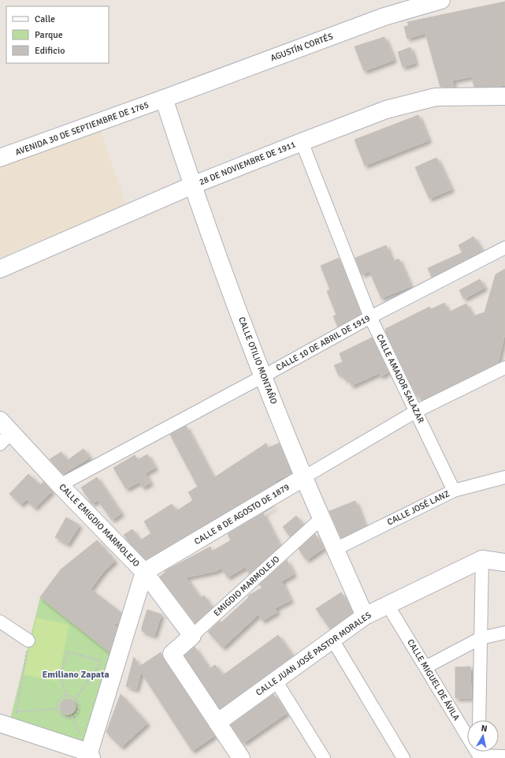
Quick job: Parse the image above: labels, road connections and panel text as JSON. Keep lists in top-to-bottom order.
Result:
{
  "streets": {
    "street": [
      "AGUSTÍN CORTÉS",
      "AVENIDA 30 DE SEPTIEMBRE DE 1765",
      "28 DE NOVIEMBRE DE 1911",
      "CALLE 10 DE ABRIL DE 1919",
      "CALLE OTILIO MONTAÑO",
      "CALLE AMADOR SALAZAR",
      "CALLE JOSÉ LANZ",
      "CALLE 8 DE AGOSTO DE 1879",
      "CALLE EMIGDIO MARMOLEJO",
      "EMIGDIO MARMOLEJO",
      "CALLE JUAN JOSÉ PASTOR MORALES",
      "CALLE MIGUEL DE ÁVILA"
    ]
  },
  "crossings": [
    ["AGUSTÍN CORTÉS", "AVENIDA 30 DE SEPTIEMBRE DE 1765"],
    ["AGUSTÍN CORTÉS", "CALLE OTILIO MONTAÑO"],
    ["AVENIDA 30 DE SEPTIEMBRE DE 1765", "CALLE OTILIO MONTAÑO"],
    ["28 DE NOVIEMBRE DE 1911", "CALLE OTILIO MONTAÑO"],
    ["28 DE NOVIEMBRE DE 1911", "CALLE AMADOR SALAZAR"],
    ["CALLE 10 DE ABRIL DE 1919", "CALLE OTILIO MONTAÑO"],
    ["CALLE 10 DE ABRIL DE 1919", "CALLE AMADOR SALAZAR"],
    ["CALLE 10 DE ABRIL DE 1919", "CALLE EMIGDIO MARMOLEJO"],
    ["CALLE OTILIO MONTAÑO", "CALLE JOSÉ LANZ"],
    ["CALLE OTILIO MONTAÑO", "CALLE 8 DE AGOSTO DE 1879"],
    ["CALLE OTILIO MONTAÑO", "EMIGDIO MARMOLEJO"],
    ["CALLE OTILIO MONTAÑO", "CALLE JUAN JOSÉ PASTOR MORALES"],
    ["CALLE AMADOR SALAZAR", "CALLE JOSÉ LANZ"],
    ["CALLE AMADOR SALAZAR", "CALLE 8 DE AGOSTO DE 1879"],
    ["CALLE 8 DE AGOSTO DE 1879", "CALLE EMIGDIO MARMOLEJO"],
    ["CALLE EMIGDIO MARMOLEJO", "EMIGDIO MARMOLEJO"],
    ["EMIGDIO MARMOLEJO", "CALLE JUAN JOSÉ PASTOR MORALES"],
    ["CALLE JUAN JOSÉ PASTOR MORALES", "CALLE MIGUEL DE ÁVILA"]
  ],
  "districts": ["Emiliano Zapata"],
  "legend": ["Calle", "Parque", "Edificio"],
  "north": "top"
}
